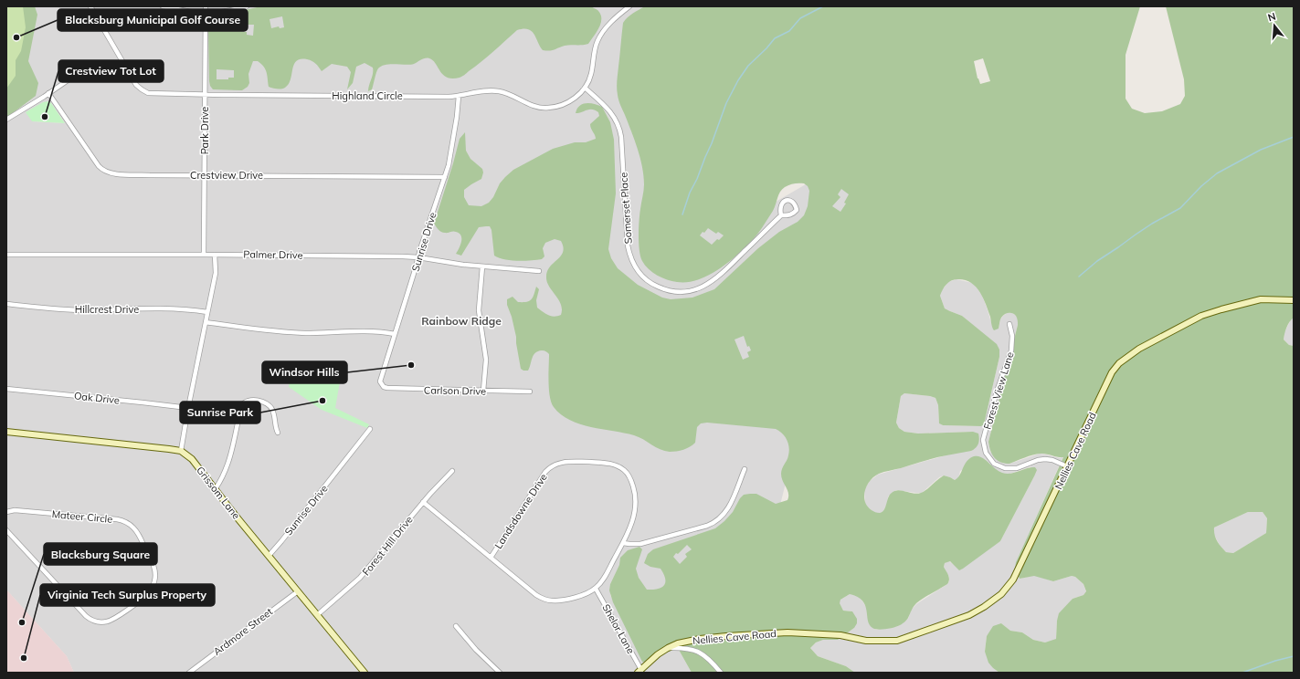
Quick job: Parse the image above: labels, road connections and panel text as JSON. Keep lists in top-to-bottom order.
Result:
{
  "streets": {
    "street": [
      "Highland Circle",
      "Park Drive",
      "Crestview Drive",
      "Somerset Place",
      "Sunrise Drive",
      "Palmer Drive",
      "Hillcrest Drive",
      "Carlson Drive",
      "Forest View Lane",
      "Oak Drive",
      "Nellies Cave Road",
      "Grissom Lane",
      "Landsdowne Drive",
      "Mateer Circle",
      "Forest Hill Drive",
      "Shelor Lane",
      "Ardmore Street"
    ]
  },
  "crossings": [
    ["Highland Circle", "Park Drive"],
    ["Highland Circle", "Somerset Place"],
    ["Highland Circle", "Sunrise Drive"],
    ["Park Drive", "Crestview Drive"],
    ["Park Drive", "Palmer Drive"],
    ["Crestview Drive", "Sunrise Drive"],
    ["Sunrise Drive", "Palmer Drive"],
    ["Sunrise Drive", "Carlson Drive"],
    ["Sunrise Drive", "Grissom Lane"],
    ["Forest View Lane", "Nellies Cave Road"],
    ["Nellies Cave Road", "Shelor Lane"],
    ["Grissom Lane", "Forest Hill Drive"],
    ["Grissom Lane", "Ardmore Street"],
    ["Landsdowne Drive", "Shelor Lane"]
  ],
  "districts": ["Rainbow Ridge"],
  "places": [
    "Blacksburg Municipal Golf Course",
    "Crestview Tot Lot",
    "Windsor Hills",
    "Sunrise Park",
    "Blacksburg Square",
    "Virginia Tech Surplus Property"
  ],
  "north": "top"
}
